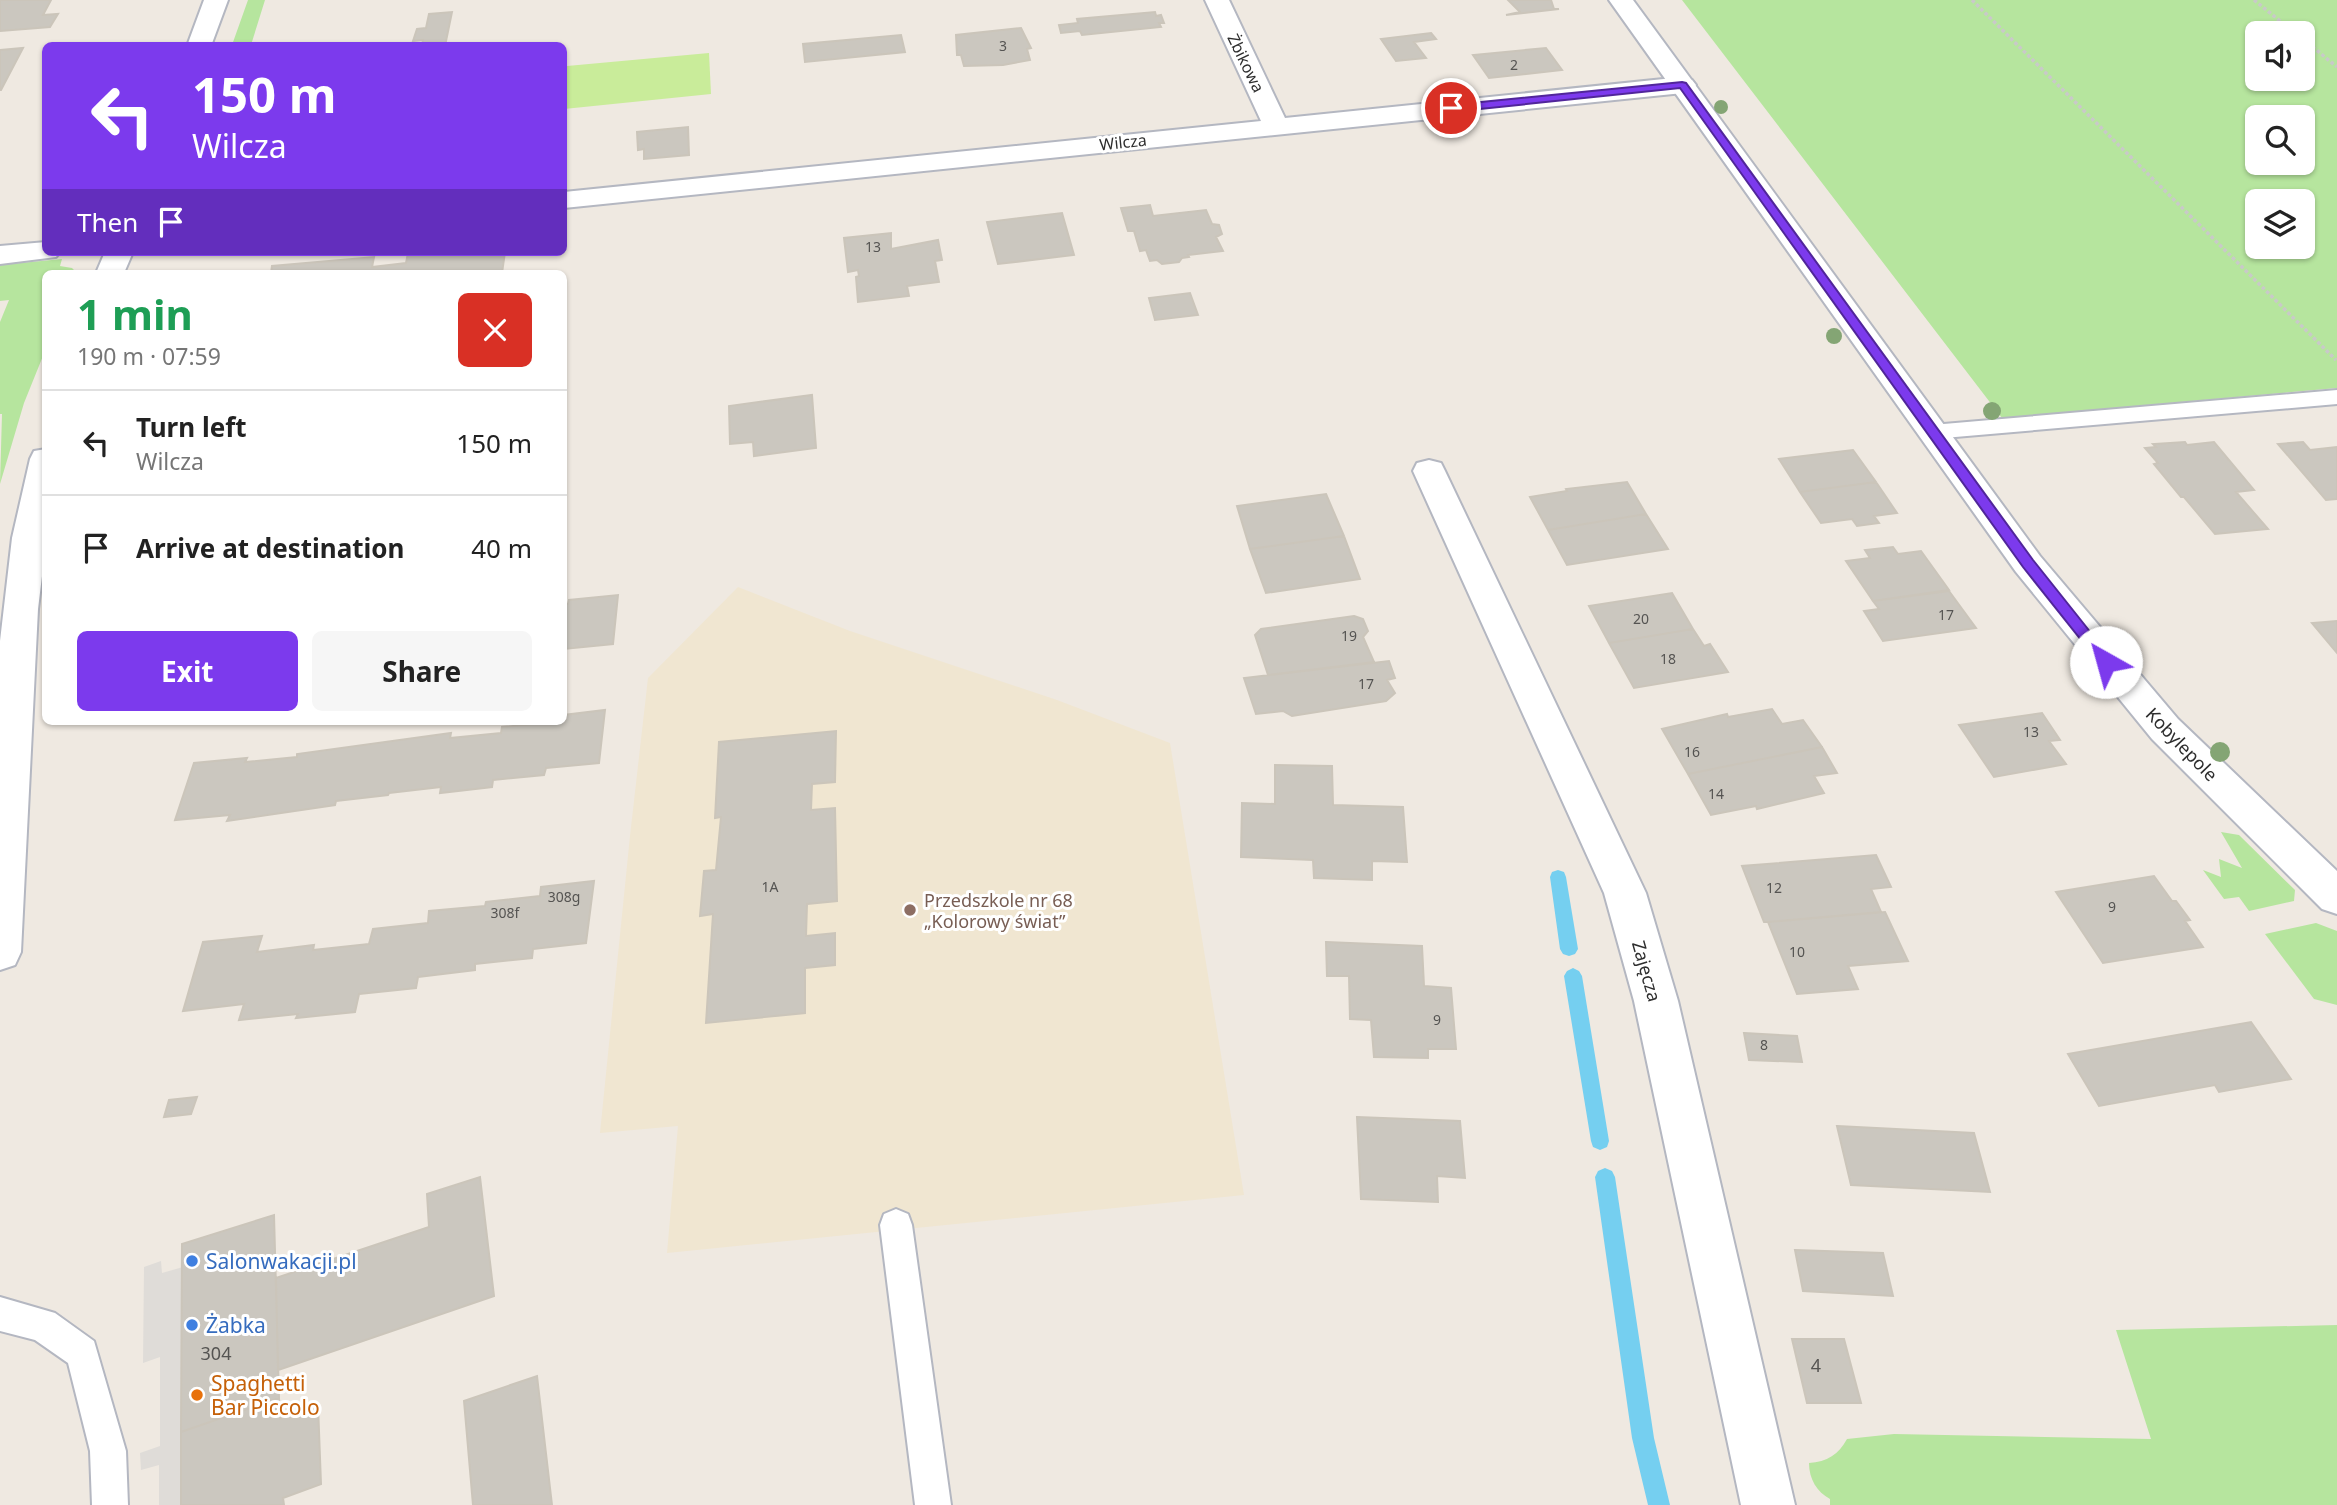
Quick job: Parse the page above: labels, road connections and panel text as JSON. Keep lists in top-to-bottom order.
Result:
{
  "streets": {
    "street": [
      "Żbikowa",
      "Wilcza",
      "Kobylepole",
      "Zajęcza"
    ]
  },
  "crossings": [
    ["Żbikowa", "Wilcza"],
    ["Wilcza", "Kobylepole"]
  ],
  "places": [
    "Przedszkole nr 68 „Kolorowy świat”",
    "Salonwakacji.pl",
    "Żabka",
    "Spaghetti Bar Piccolo"
  ],
  "house_numbers": [
    "3",
    "2",
    "13",
    "17",
    "20",
    "19",
    "18",
    "17",
    "13",
    "16",
    "14",
    "1A",
    "12",
    "308g",
    "9",
    "308f",
    "10",
    "9",
    "8",
    "304",
    "4"
  ],
  "page": {
    "turn": ["150 m", "Wilcza"],
    "then": "Then",
    "heading": ["1 min", "190 m · 07:59"],
    "list": [
      {
        "name": "Turn left",
        "note": "Wilcza",
        "value": "150 m"
      },
      {
        "name": "Arrive at destination",
        "value": "40 m"
      }
    ],
    "buttons": ["Exit", "Share"]
  }
}
